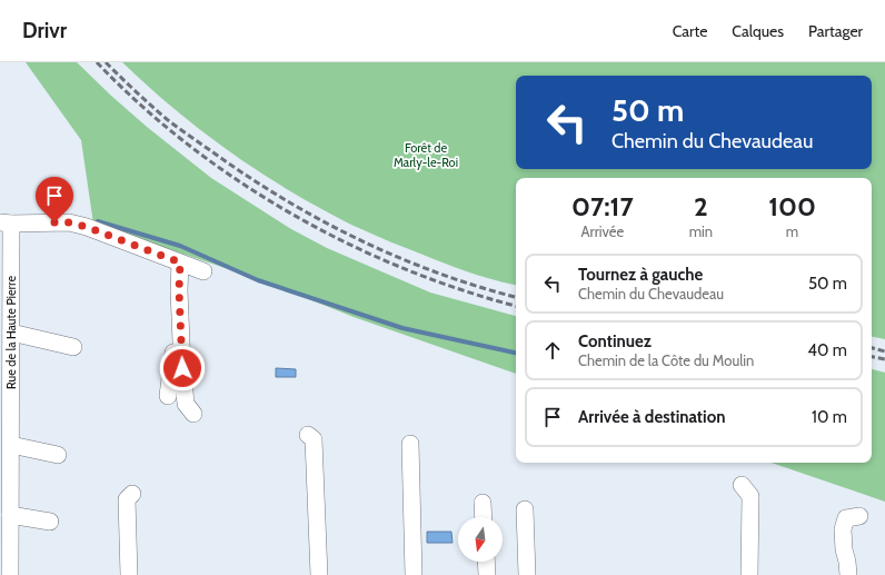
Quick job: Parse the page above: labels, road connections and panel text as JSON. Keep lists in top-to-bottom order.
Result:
{
  "streets": {
    "street": ["Rue de la Haute Pierre"]
  },
  "parks": ["Forêt de Marly-le-Roi"],
  "north": "bottom",
  "page": {
    "header": "Drivr",
    "nav": ["Carte", "Calques", "Partager"],
    "turn": ["50 m", "Chemin du Chevaudeau"],
    "eta": [
      "07:17",
      "Arrivée",
      "2",
      "min",
      "100",
      "m"
    ],
    "list": [
      {
        "name": "Tournez à gauche",
        "note": "Chemin du Chevaudeau",
        "value": "50 m"
      },
      {
        "name": "Continuez",
        "note": "Chemin de la Côte du Moulin",
        "value": "40 m"
      },
      {
        "name": "Arrivée à destination",
        "value": "10 m"
      }
    ]
  }
}
